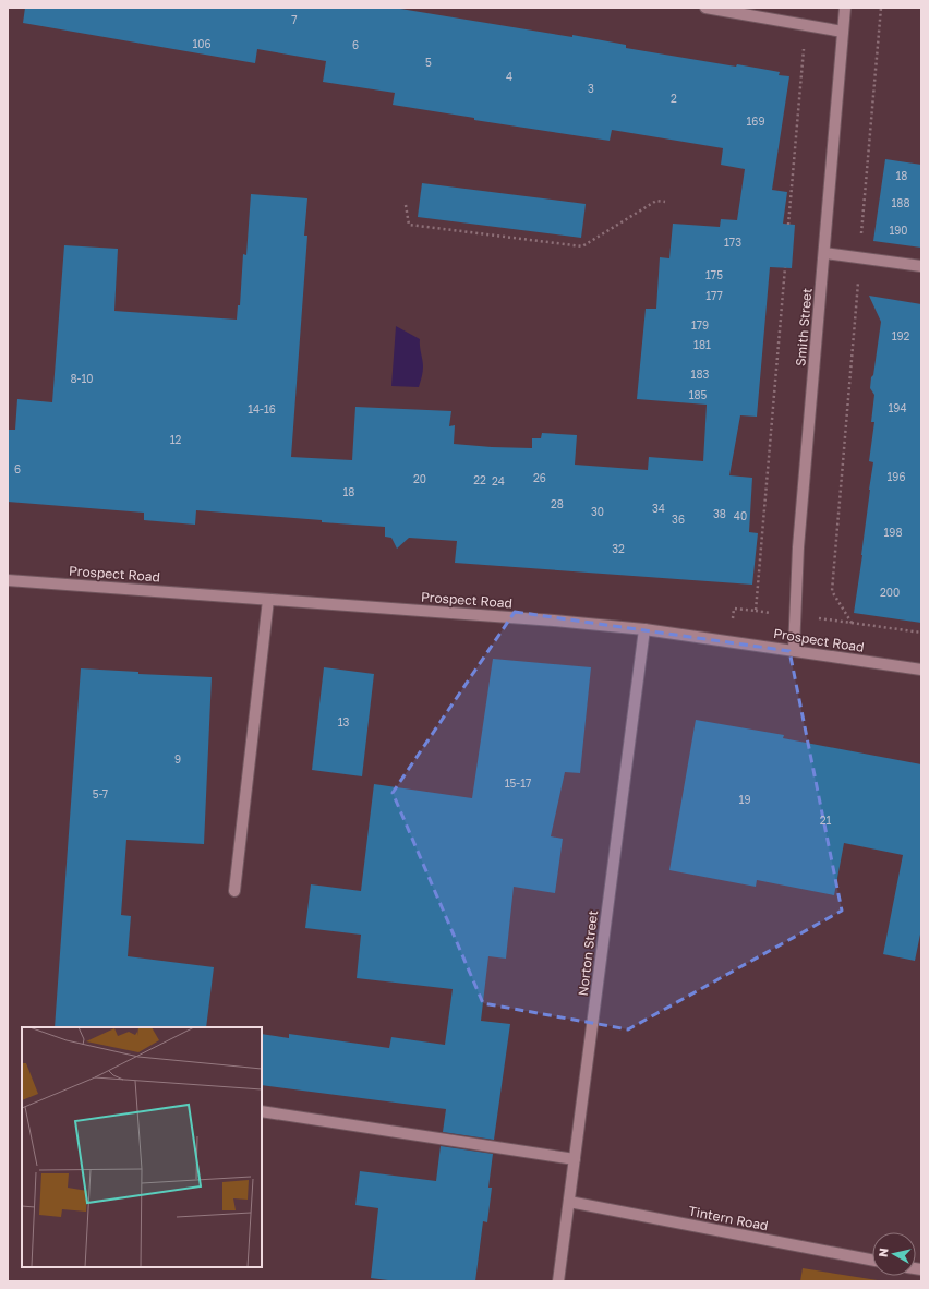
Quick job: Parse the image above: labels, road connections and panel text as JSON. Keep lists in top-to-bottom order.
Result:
{
  "streets": {
    "street": [
      "Smith Street",
      "Prospect Road",
      "Norton Street",
      "Tintern Road"
    ]
  },
  "crossings": [
    ["Smith Street", "Prospect Road"],
    ["Prospect Road", "Norton Street"],
    ["Norton Street", "Tintern Road"]
  ],
  "house_numbers": [
    "7",
    "106",
    "6",
    "5",
    "4",
    "3",
    "2",
    "169",
    "18",
    "188",
    "190",
    "173",
    "175",
    "177",
    "179",
    "192",
    "181",
    "183",
    "8-10",
    "185",
    "194",
    "14-16",
    "12",
    "6",
    "196",
    "26",
    "20",
    "22",
    "24",
    "18",
    "28",
    "34",
    "30",
    "38",
    "40",
    "36",
    "198",
    "32",
    "200",
    "13",
    "9",
    "15-17",
    "5-7",
    "19",
    "21"
  ],
  "north": "left"
}
